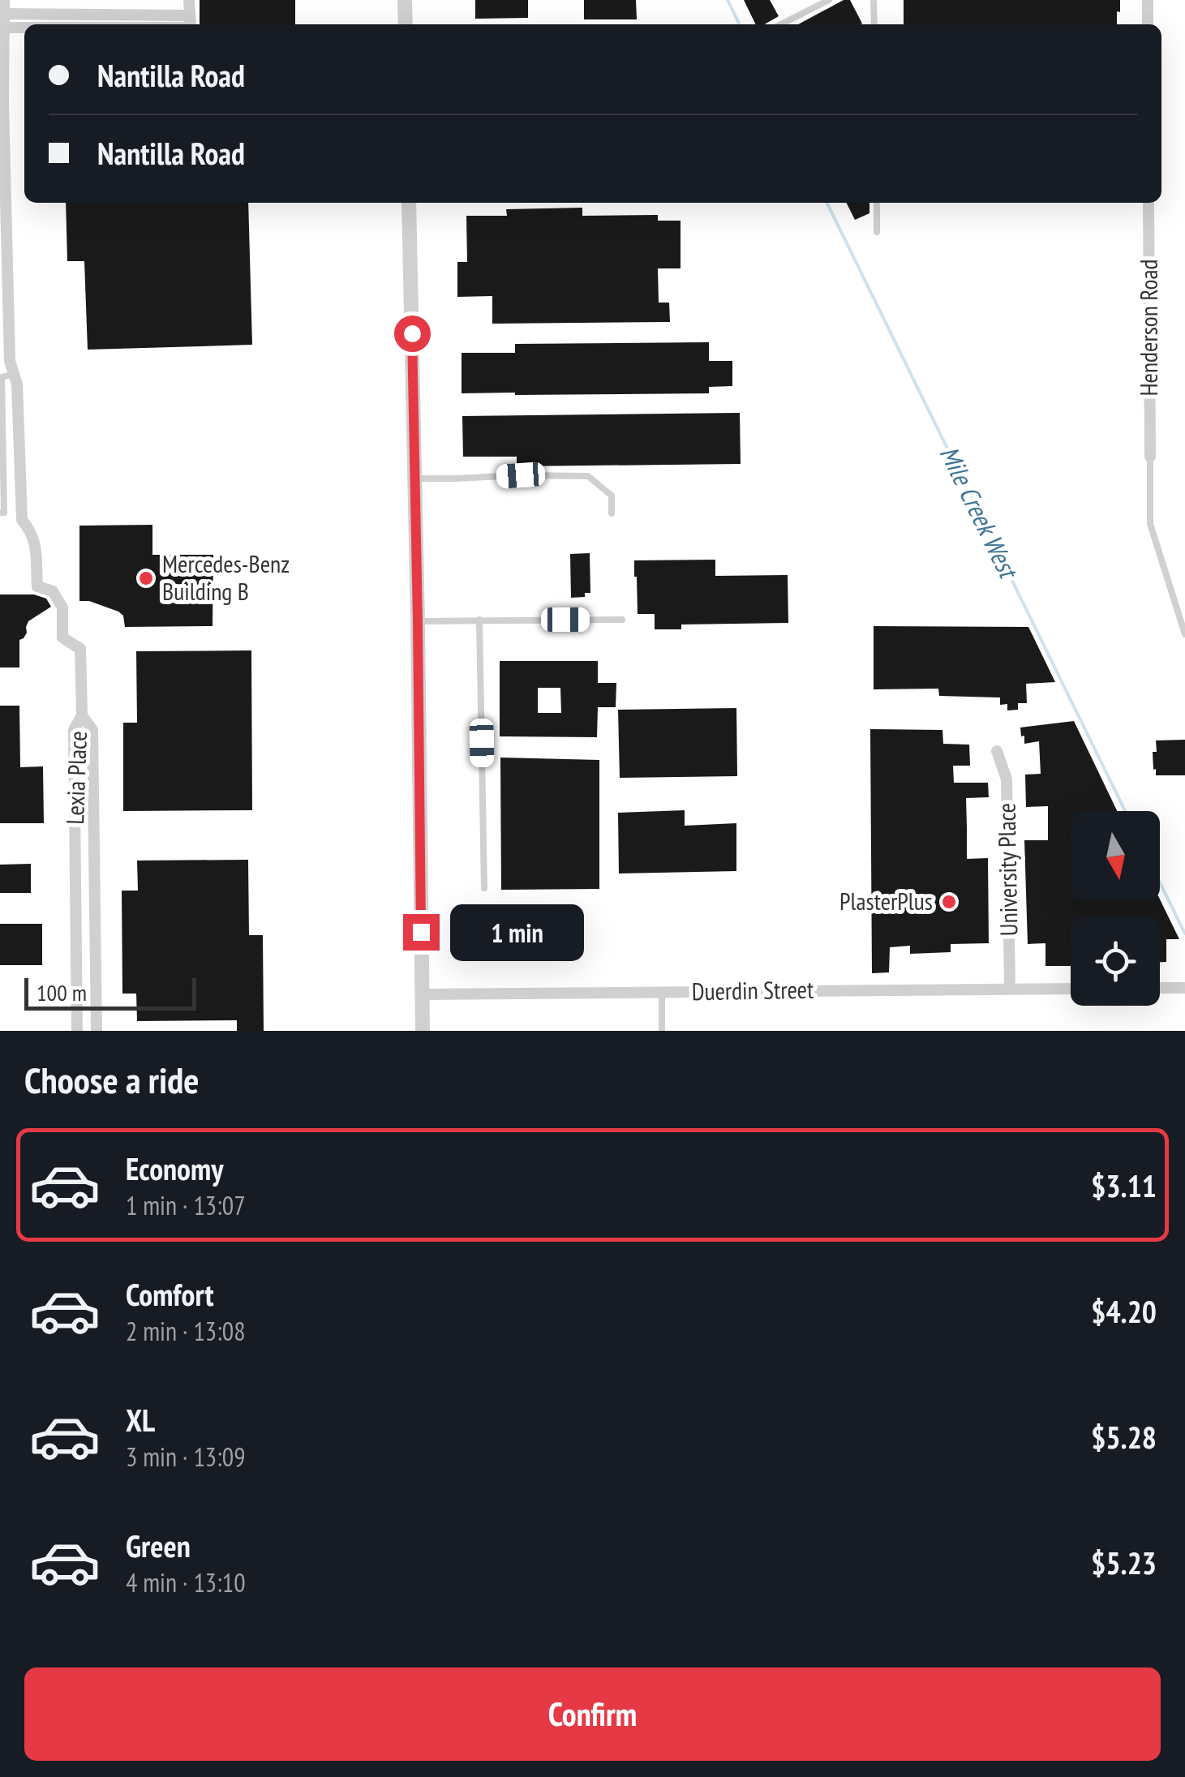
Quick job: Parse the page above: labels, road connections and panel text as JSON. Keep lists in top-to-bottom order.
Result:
{
  "streets": {
    "street": [
      "Henderson Road",
      "Lexia Place",
      "University Place",
      "Duerdin Street"
    ]
  },
  "crossings": [
    ["University Place", "Duerdin Street"]
  ],
  "water": ["Mile Creek West"],
  "places": ["Mercedes-Benz Building B", "PlasterPlus"],
  "scale_bar": "100 m",
  "north": "bottom",
  "page": {
    "banner": ["Nantilla Road", "Nantilla Road"],
    "bubble": "1 min",
    "scale": "100 m",
    "heading": "Choose a ride",
    "list": [
      {
        "name": "Economy",
        "note": "1 min · 13:07",
        "value": "$3.11"
      },
      {
        "name": "Comfort",
        "note": "2 min · 13:08",
        "value": "$4.20"
      },
      {
        "name": "XL",
        "note": "3 min · 13:09",
        "value": "$5.28"
      },
      {
        "name": "Green",
        "note": "4 min · 13:10",
        "value": "$5.23"
      }
    ],
    "buttons": "Confirm"
  }
}
